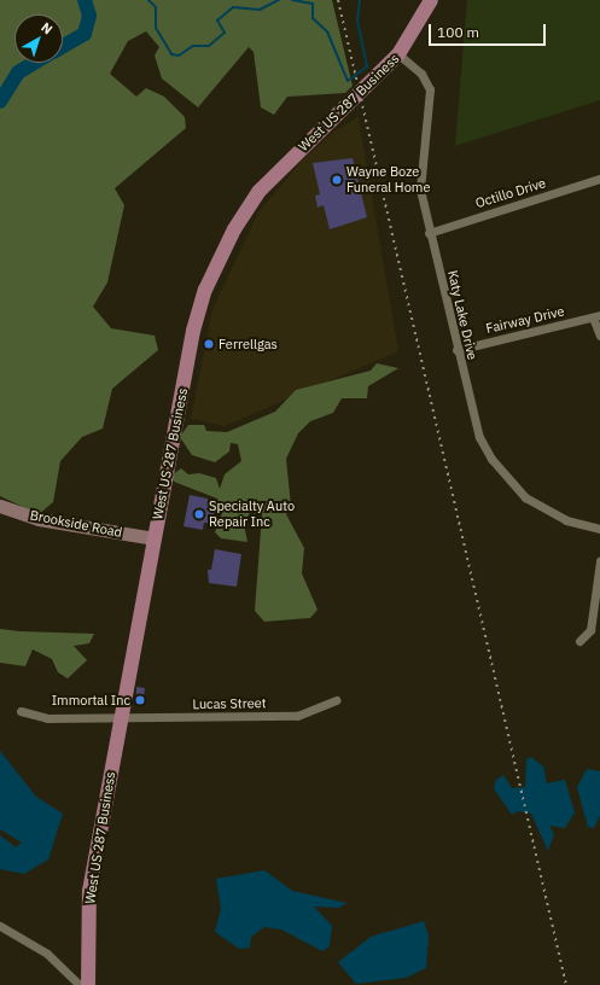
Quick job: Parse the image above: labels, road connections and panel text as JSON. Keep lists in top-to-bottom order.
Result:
{
  "streets": {
    "main road": ["West US 287 Business", "Brookside Road"],
    "street": [
      "Octillo Drive",
      "Katy Lake Drive",
      "Fairway Drive",
      "Lucas Street"
    ]
  },
  "crossings": [
    ["West US 287 Business", "Katy Lake Drive"],
    ["West US 287 Business", "Brookside Road"],
    ["West US 287 Business", "Lucas Street"],
    ["Octillo Drive", "Katy Lake Drive"],
    ["Katy Lake Drive", "Fairway Drive"]
  ],
  "places": [
    "Wayne Boze Funeral Home",
    "Ferrellgas",
    "Specialty Auto Repair Inc",
    "Immortal Inc"
  ],
  "scale_bar": "100 m",
  "north": "top right"
}
